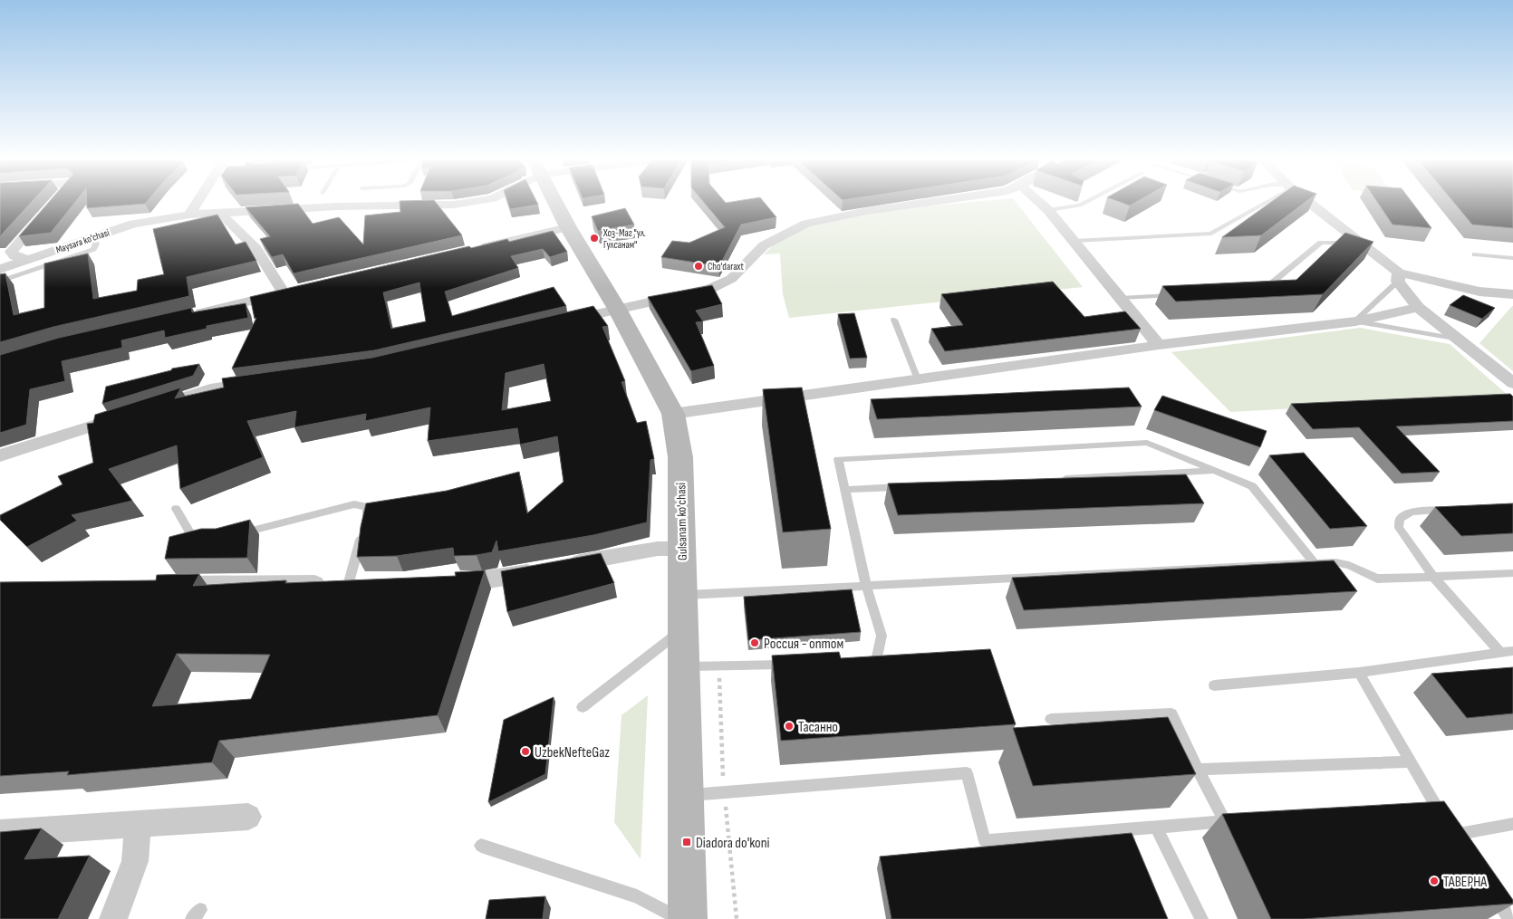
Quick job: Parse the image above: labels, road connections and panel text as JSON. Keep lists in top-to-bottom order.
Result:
{
  "streets": {
    "main road": ["Gulsanam ko'chasi"],
    "street": ["Maysara ko'chasi"]
  },
  "places": {
    "other": [
      "Хоз-Маг \"ул. Гулсанам\"",
      "Cho'daraxt",
      "Россия - оптом",
      "Тасанно",
      "UzbekNefteGaz",
      "ТАВЕРНА"
    ],
    "transit": ["Diadora do'koni"]
  }
}
